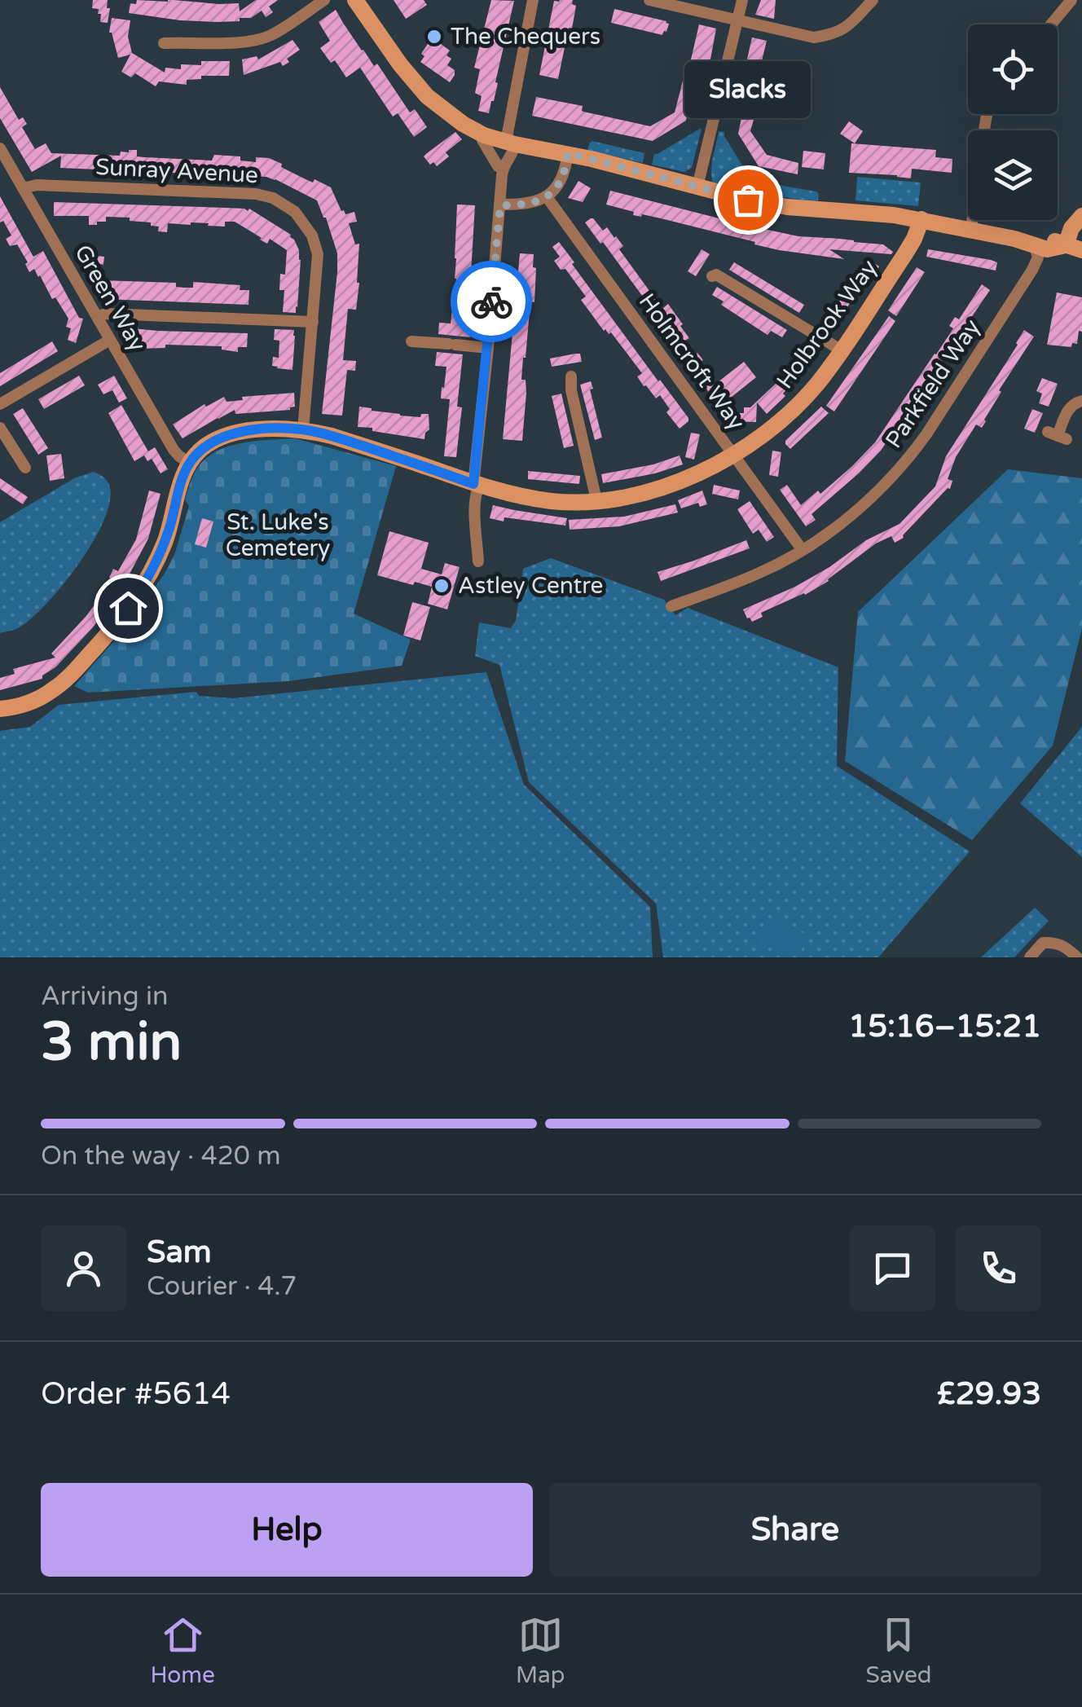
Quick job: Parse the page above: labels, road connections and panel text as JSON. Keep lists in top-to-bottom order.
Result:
{
  "streets": {
    "street": [
      "Sunray Avenue",
      "Green Way",
      "Holbrook Way",
      "Holmcroft Way",
      "Parkfield Way"
    ]
  },
  "crossings": [
    ["Sunray Avenue", "Green Way"],
    ["Sunray Avenue", "Holbrook Way"],
    ["Green Way", "Holbrook Way"],
    ["Holbrook Way", "Holmcroft Way"],
    ["Holmcroft Way", "Parkfield Way"]
  ],
  "parks": ["St. Luke's Cemetery"],
  "places": ["The Chequers", "Slacks", "Astley Centre"],
  "page": {
    "bubble": "Slacks",
    "heading": ["3 min", "Arriving in", "15:16–15:21"],
    "panel": [
      "Sam",
      "Courier · 4.7",
      "Order #5614",
      "£29.93"
    ],
    "bar": "On the way · 420 m",
    "buttons": ["Help", "Share"],
    "tabs": ["Home", "Map", "Saved"]
  }
}
